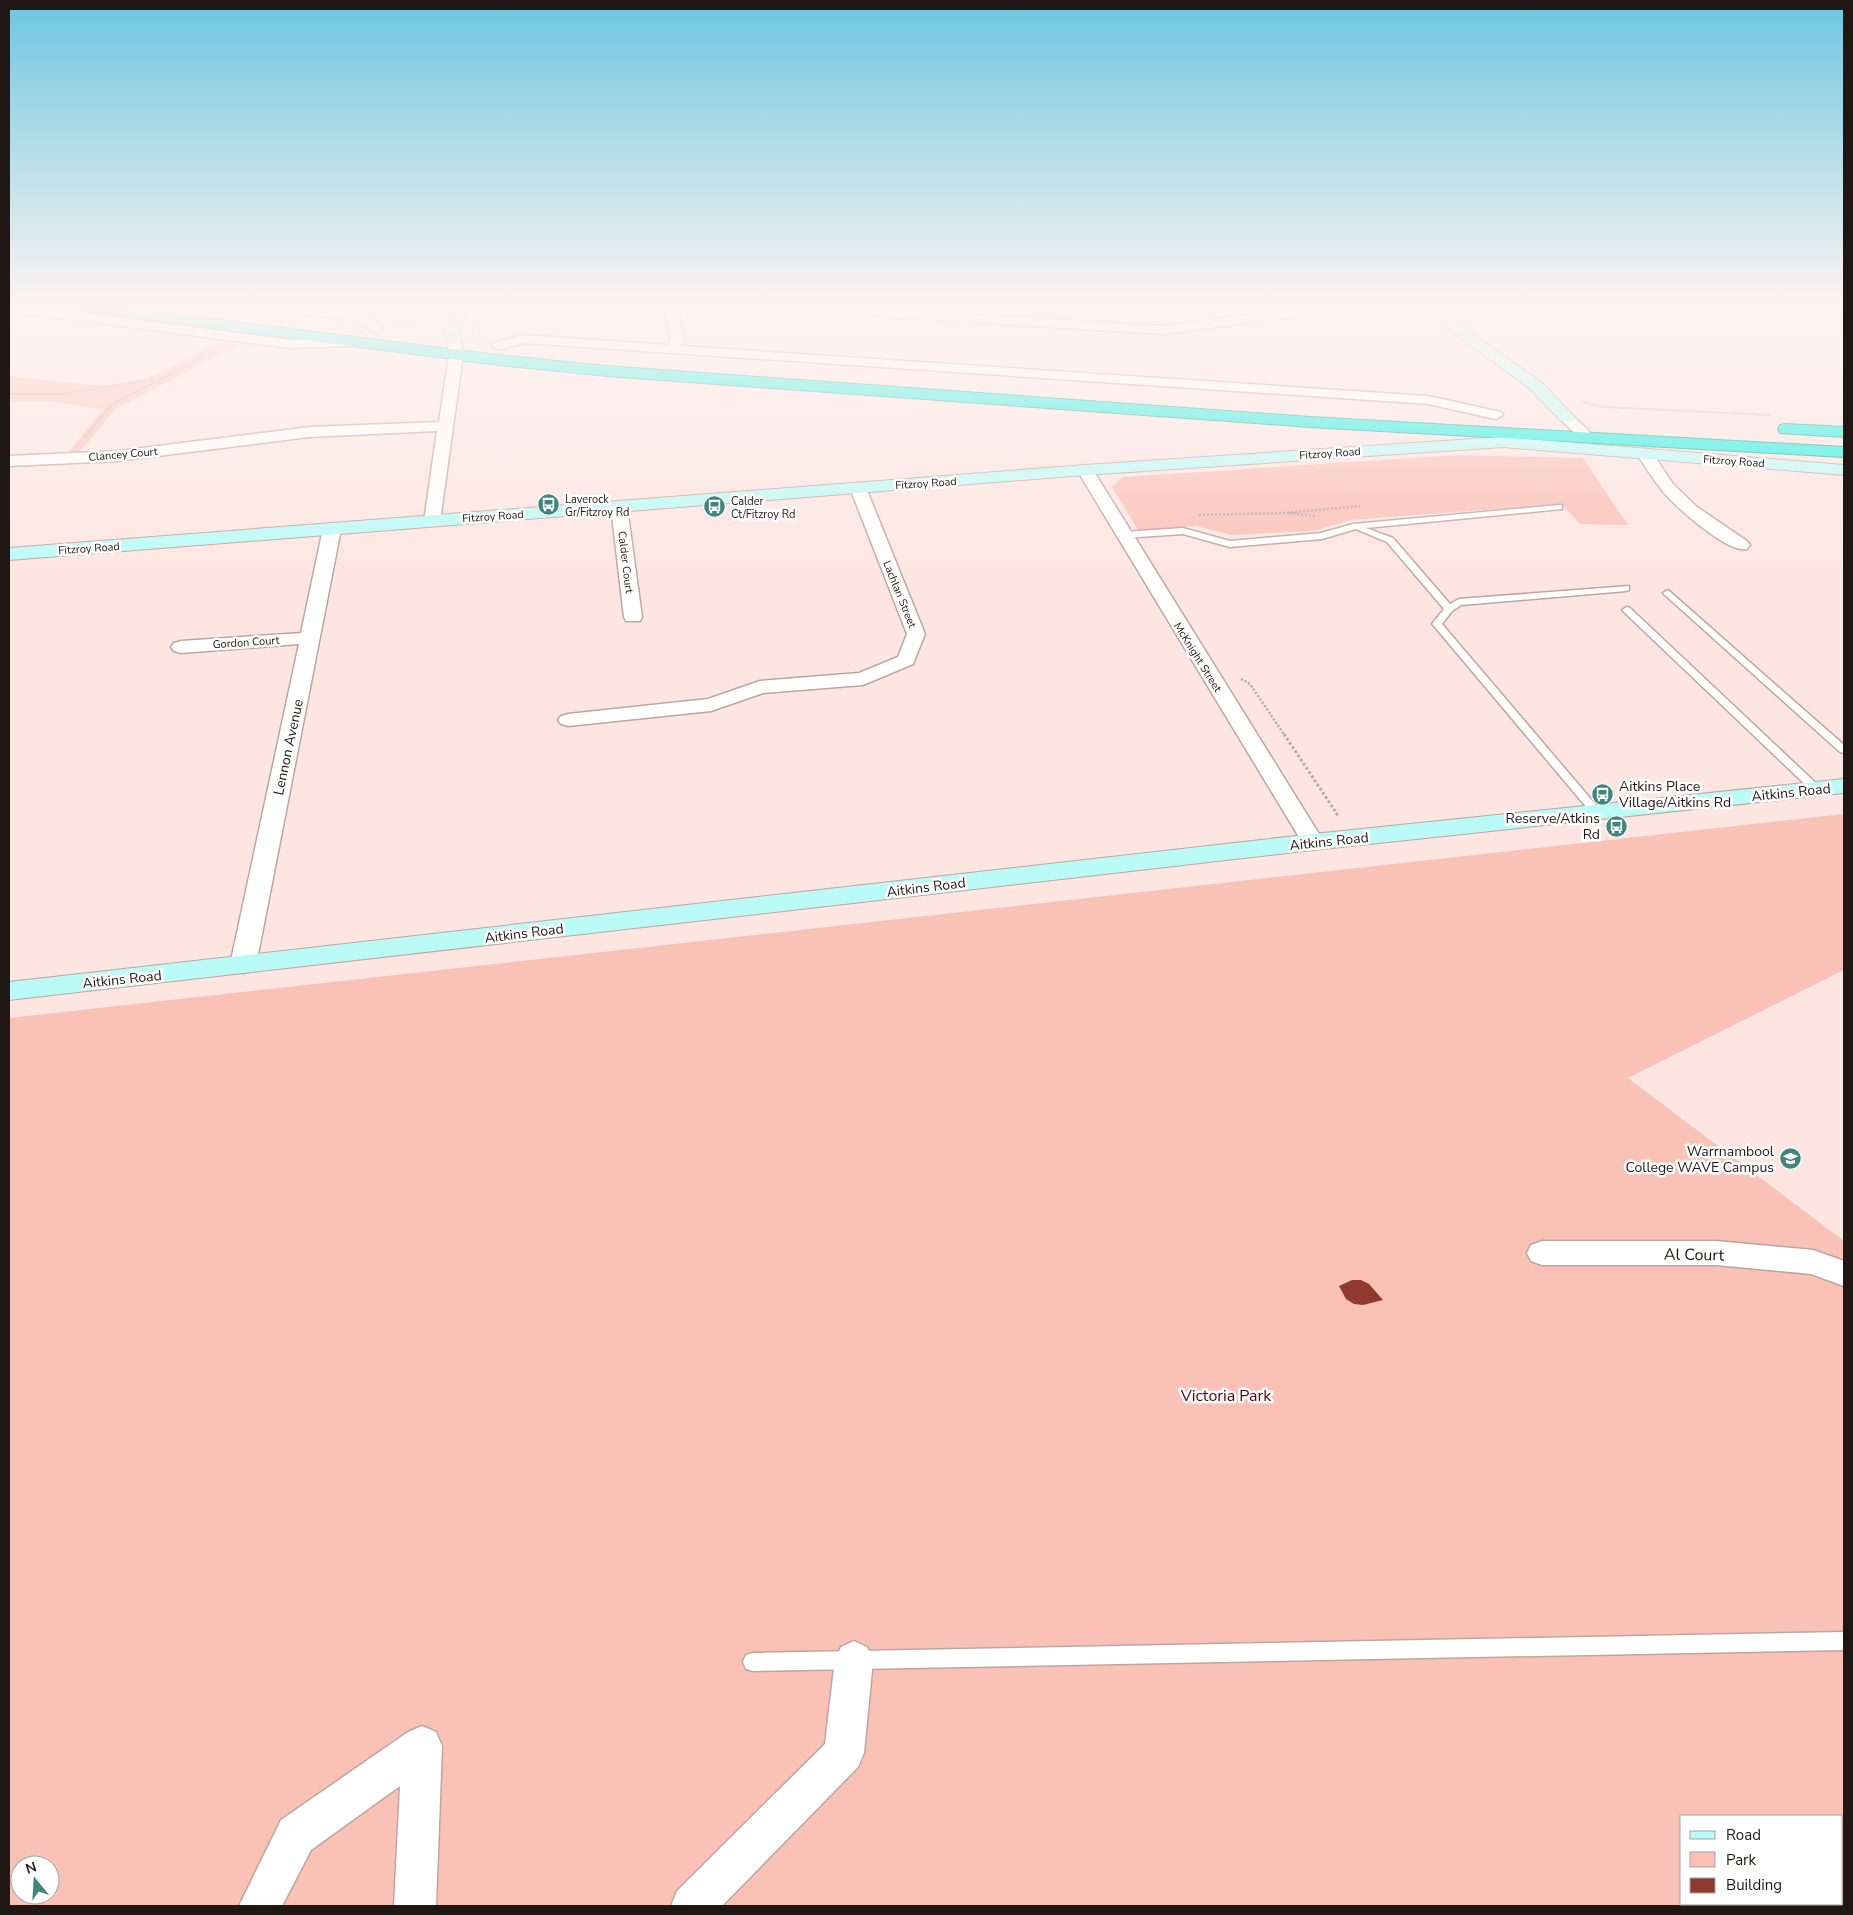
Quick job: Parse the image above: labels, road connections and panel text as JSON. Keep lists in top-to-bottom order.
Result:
{
  "streets": {
    "street": [
      "Fitzroy Road",
      "Clancey Court",
      "Calder Court",
      "Lachlan Street",
      "Gordon Court",
      "McKnight Street",
      "Lennon Avenue",
      "Aitkins Road",
      "Al Court"
    ]
  },
  "crossings": [
    ["Fitzroy Road", "Calder Court"],
    ["Fitzroy Road", "Lachlan Street"],
    ["Fitzroy Road", "McKnight Street"],
    ["Fitzroy Road", "Lennon Avenue"],
    ["Gordon Court", "Lennon Avenue"],
    ["McKnight Street", "Aitkins Road"],
    ["Lennon Avenue", "Aitkins Road"]
  ],
  "parks": ["Victoria Park"],
  "places": {
    "bus stop": [
      "Laverock Gr/Fitzroy Rd",
      "Calder Ct/Fitzroy Rd",
      "Aitkins Place Village/Aitkins Rd",
      "Reserve/Atkins Rd"
    ],
    "school or university": ["Warrnambool College WAVE Campus"]
  },
  "legend": ["Road", "Park", "Building"],
  "north": "top"
}
